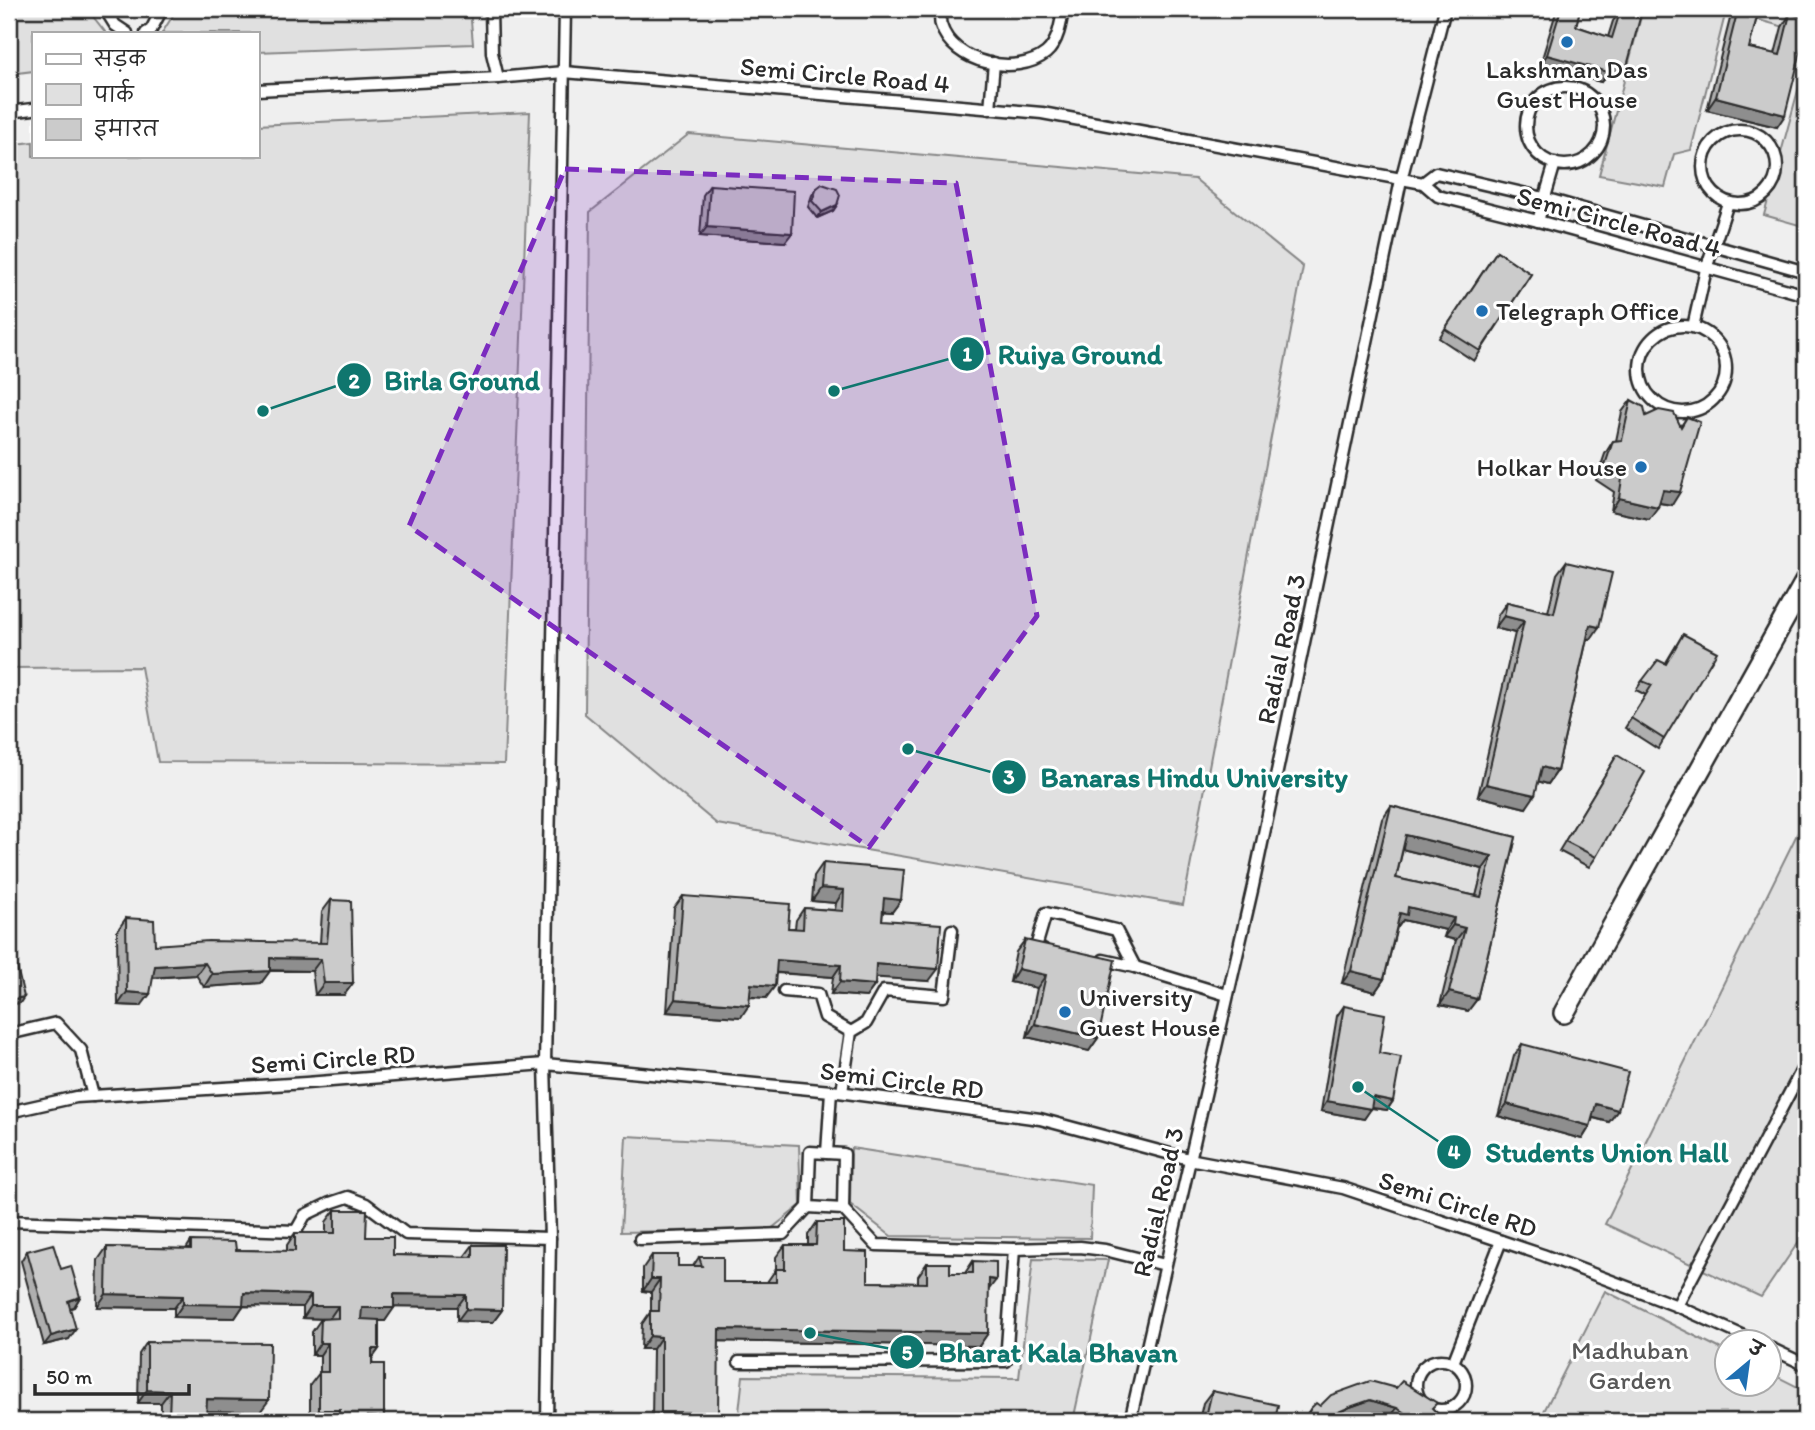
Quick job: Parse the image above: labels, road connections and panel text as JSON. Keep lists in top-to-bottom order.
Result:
{
  "streets": {
    "lane": ["Semi Circle Road 4", "Radial Road 3", "Semi Circle RD"]
  },
  "crossings": [
    ["Semi Circle Road 4", "Radial Road 3"],
    ["Radial Road 3", "Semi Circle RD"]
  ],
  "parks": ["Madhuban Garden"],
  "places": [
    "Lakshman Das Guest House",
    "Telegraph Office",
    "Ruiya Ground",
    "Birla Ground",
    "Holkar House",
    "Banaras Hindu University",
    "University Guest House",
    "Students Union Hall",
    "Bharat Kala Bhavan"
  ],
  "legend": ["सड़क", "पार्क", "इमारत"],
  "scale_bar": "50 m",
  "north": "top right"
}
